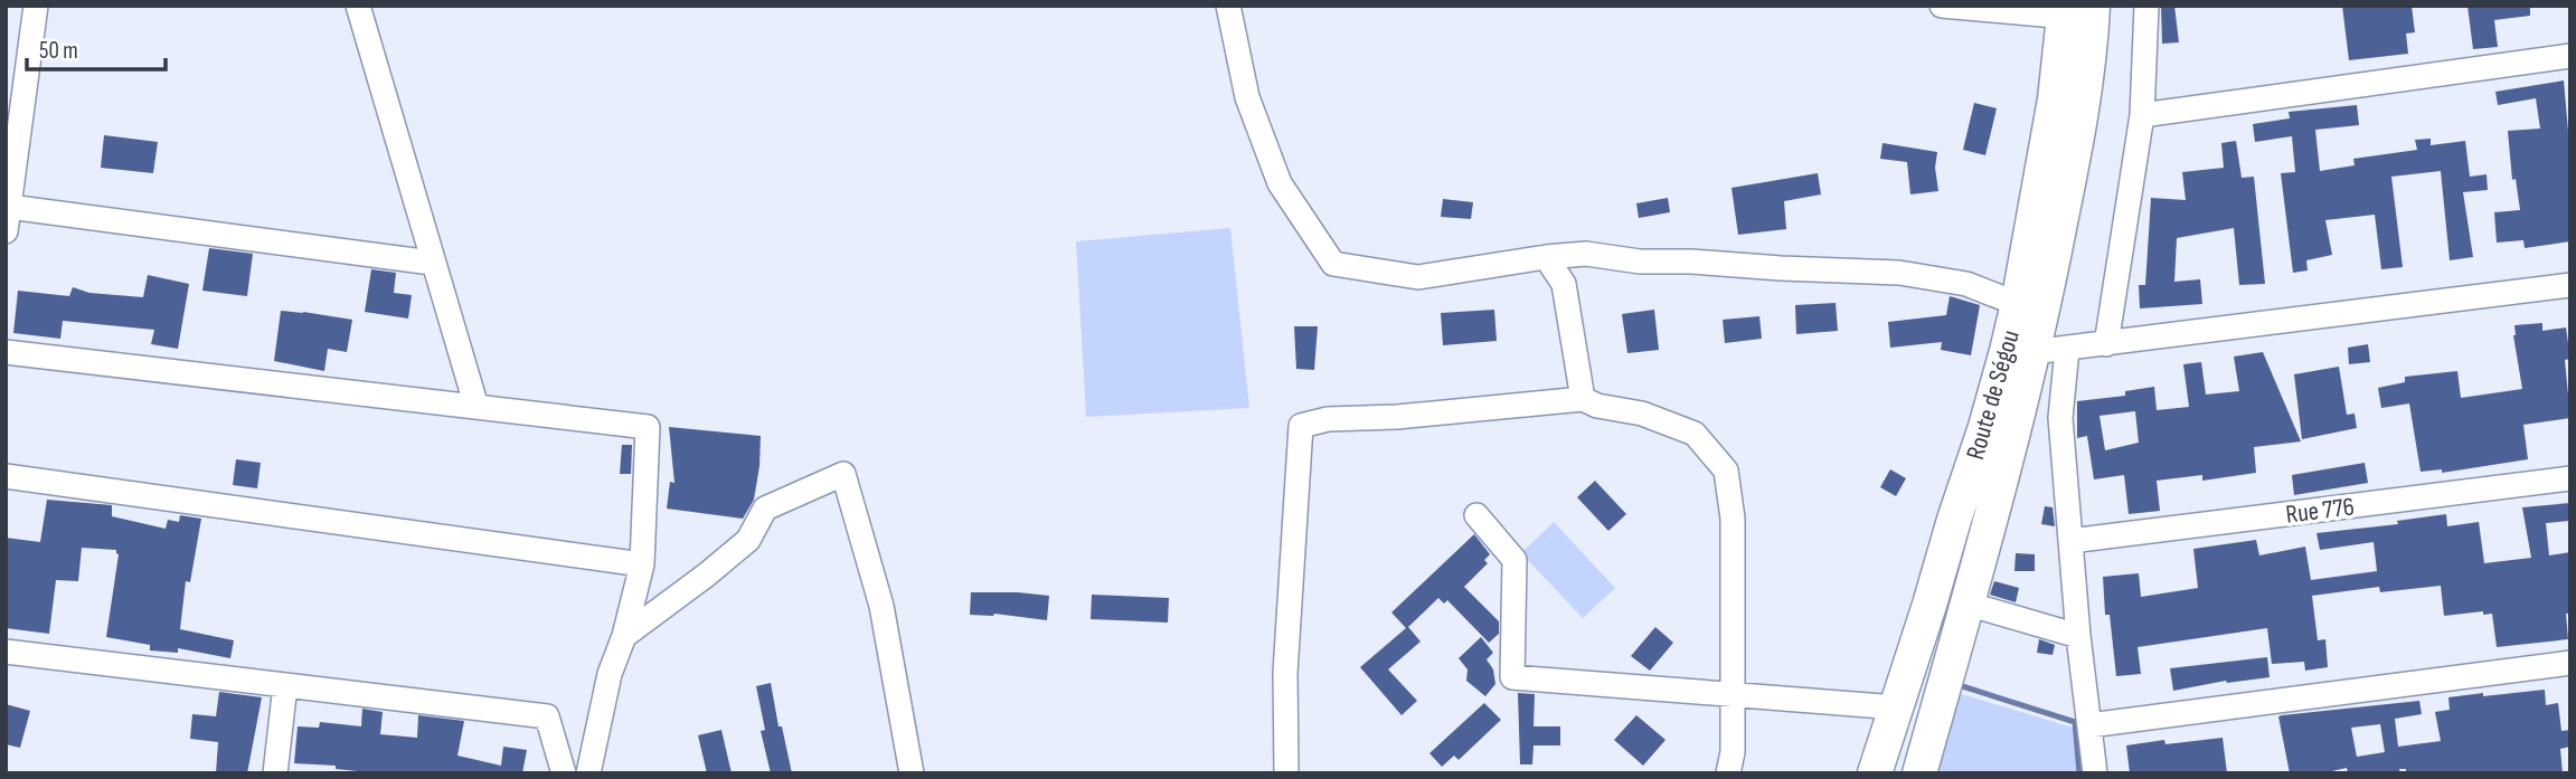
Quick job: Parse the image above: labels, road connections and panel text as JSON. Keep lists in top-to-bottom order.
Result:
{
  "streets": {
    "highway": ["Route de Ségou"],
    "street": ["Rue 776"]
  },
  "scale_bar": "50 m"
}
